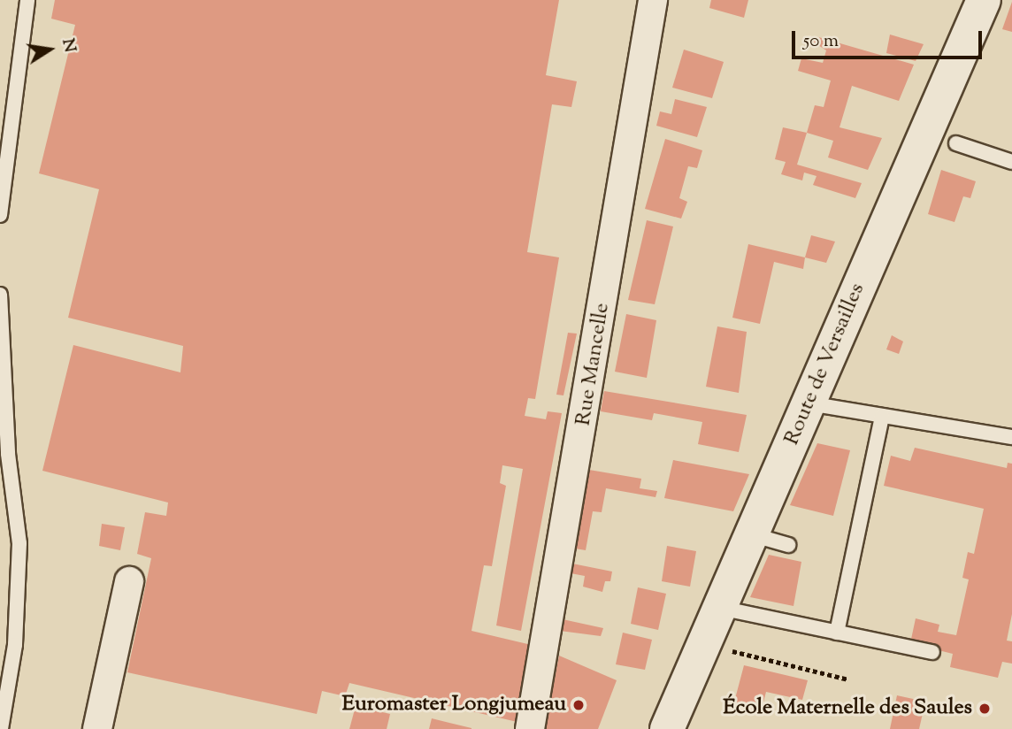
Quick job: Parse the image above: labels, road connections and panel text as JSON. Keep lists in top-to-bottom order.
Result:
{
  "streets": {
    "main road": ["Route de Versailles"],
    "street": ["Rue Mancelle"]
  },
  "places": ["Euromaster Longjumeau", "École Maternelle des Saules"],
  "scale_bar": "50 m",
  "north": "right"
}
